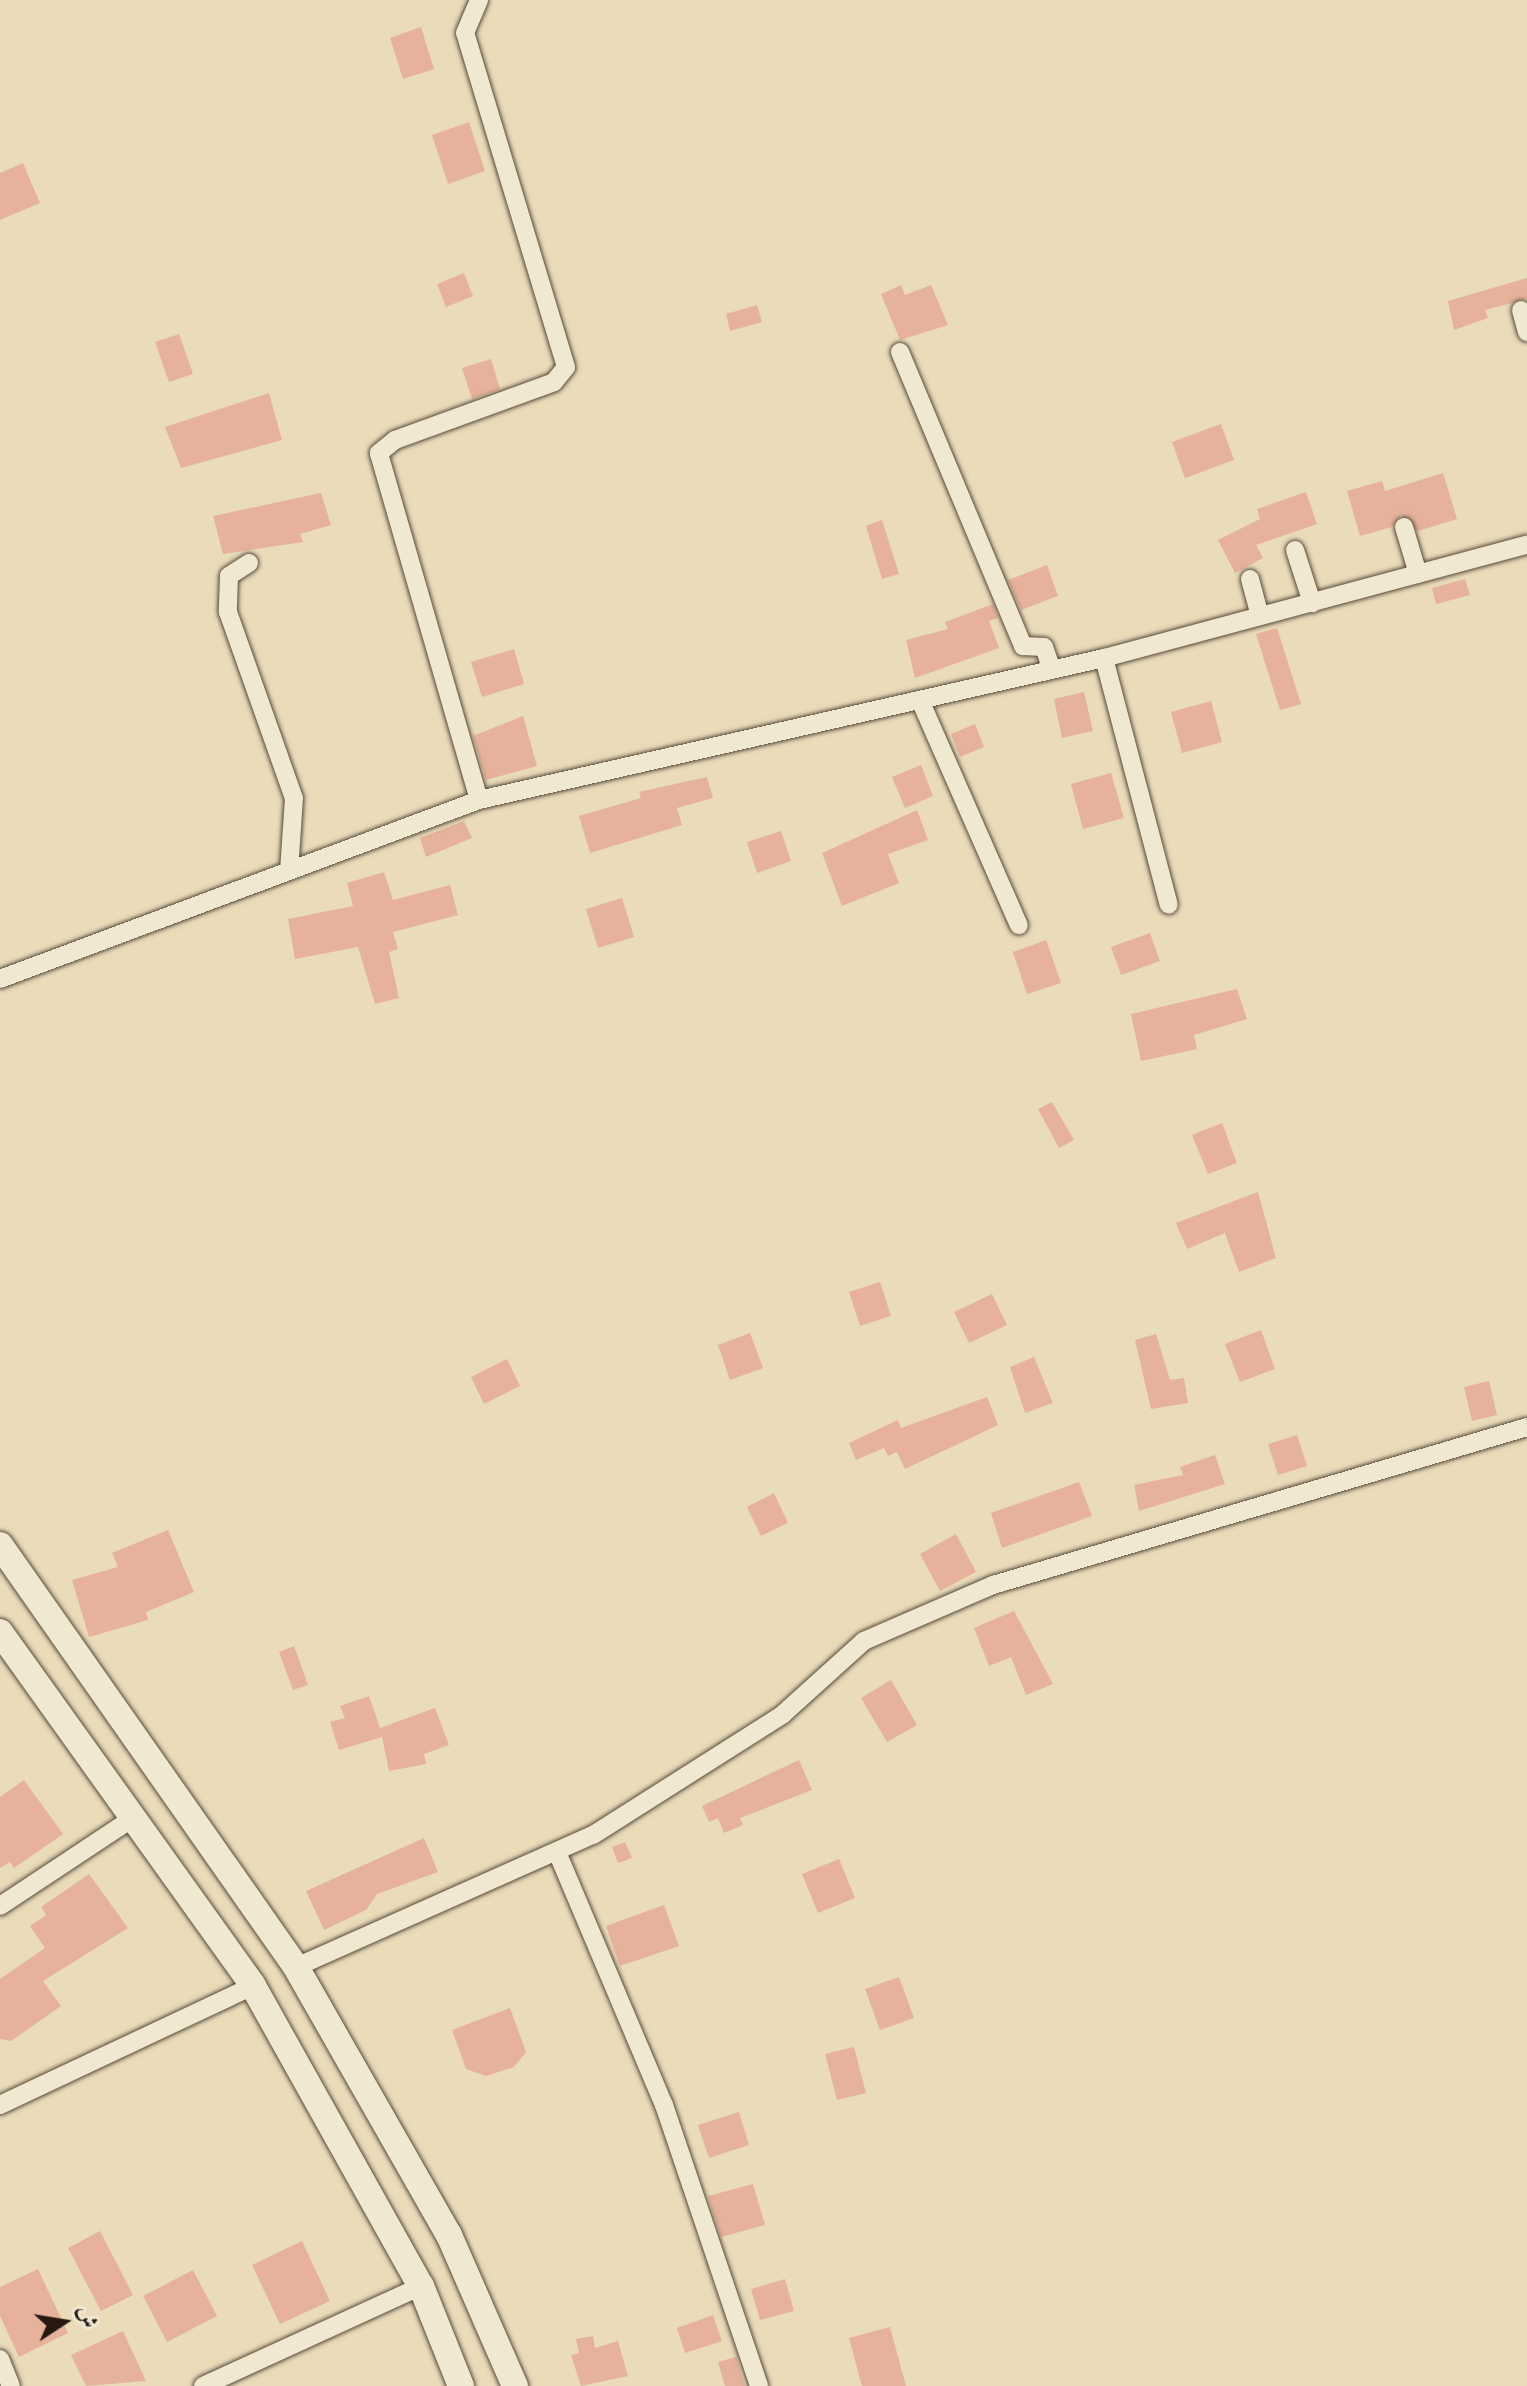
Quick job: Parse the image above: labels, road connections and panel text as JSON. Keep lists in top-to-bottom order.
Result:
{
  "north": "right"
}
